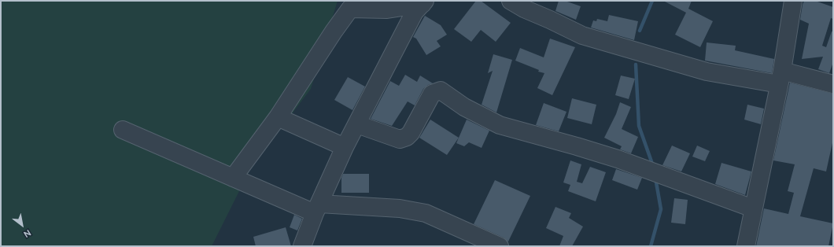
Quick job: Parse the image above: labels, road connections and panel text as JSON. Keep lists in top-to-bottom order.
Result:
{
  "north": "bottom right"
}
